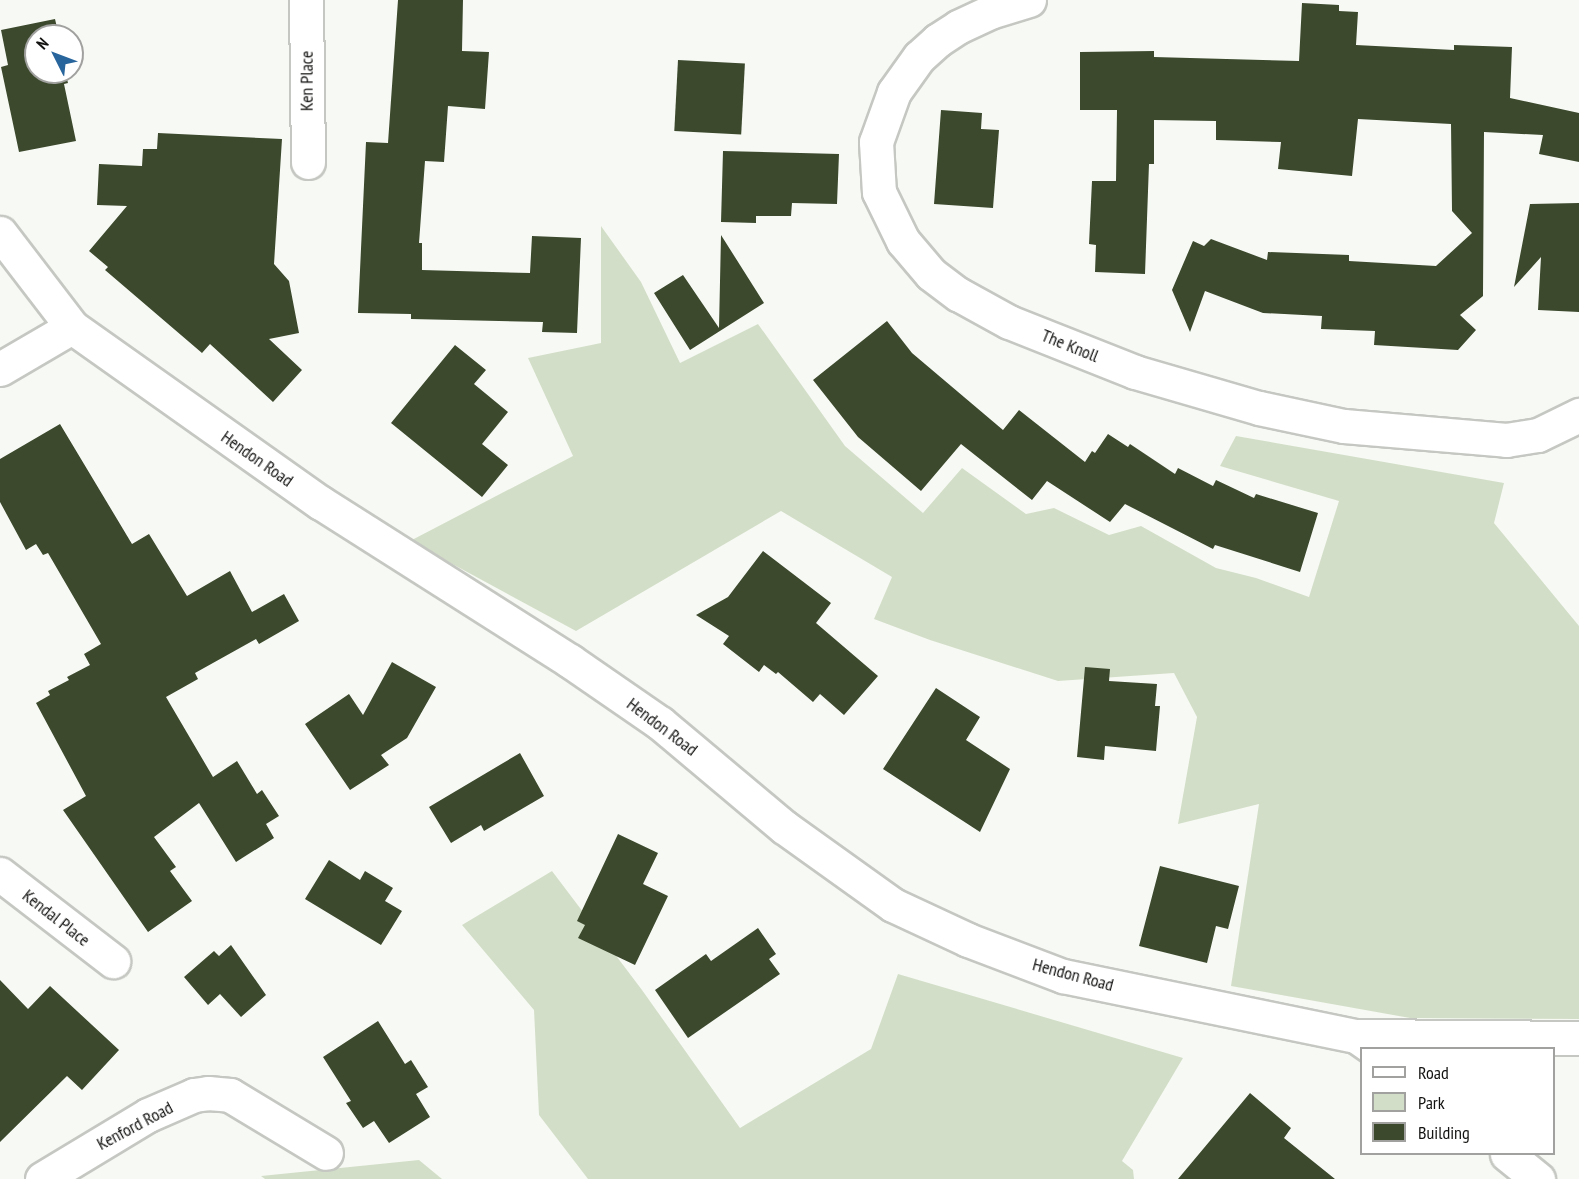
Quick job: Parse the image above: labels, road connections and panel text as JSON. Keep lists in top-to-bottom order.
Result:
{
  "streets": {
    "street": [
      "Ken Place",
      "The Knoll",
      "Hendon Road",
      "Kendal Place",
      "Kenford Road"
    ]
  },
  "legend": ["Road", "Park", "Building"],
  "north": "top left"
}
